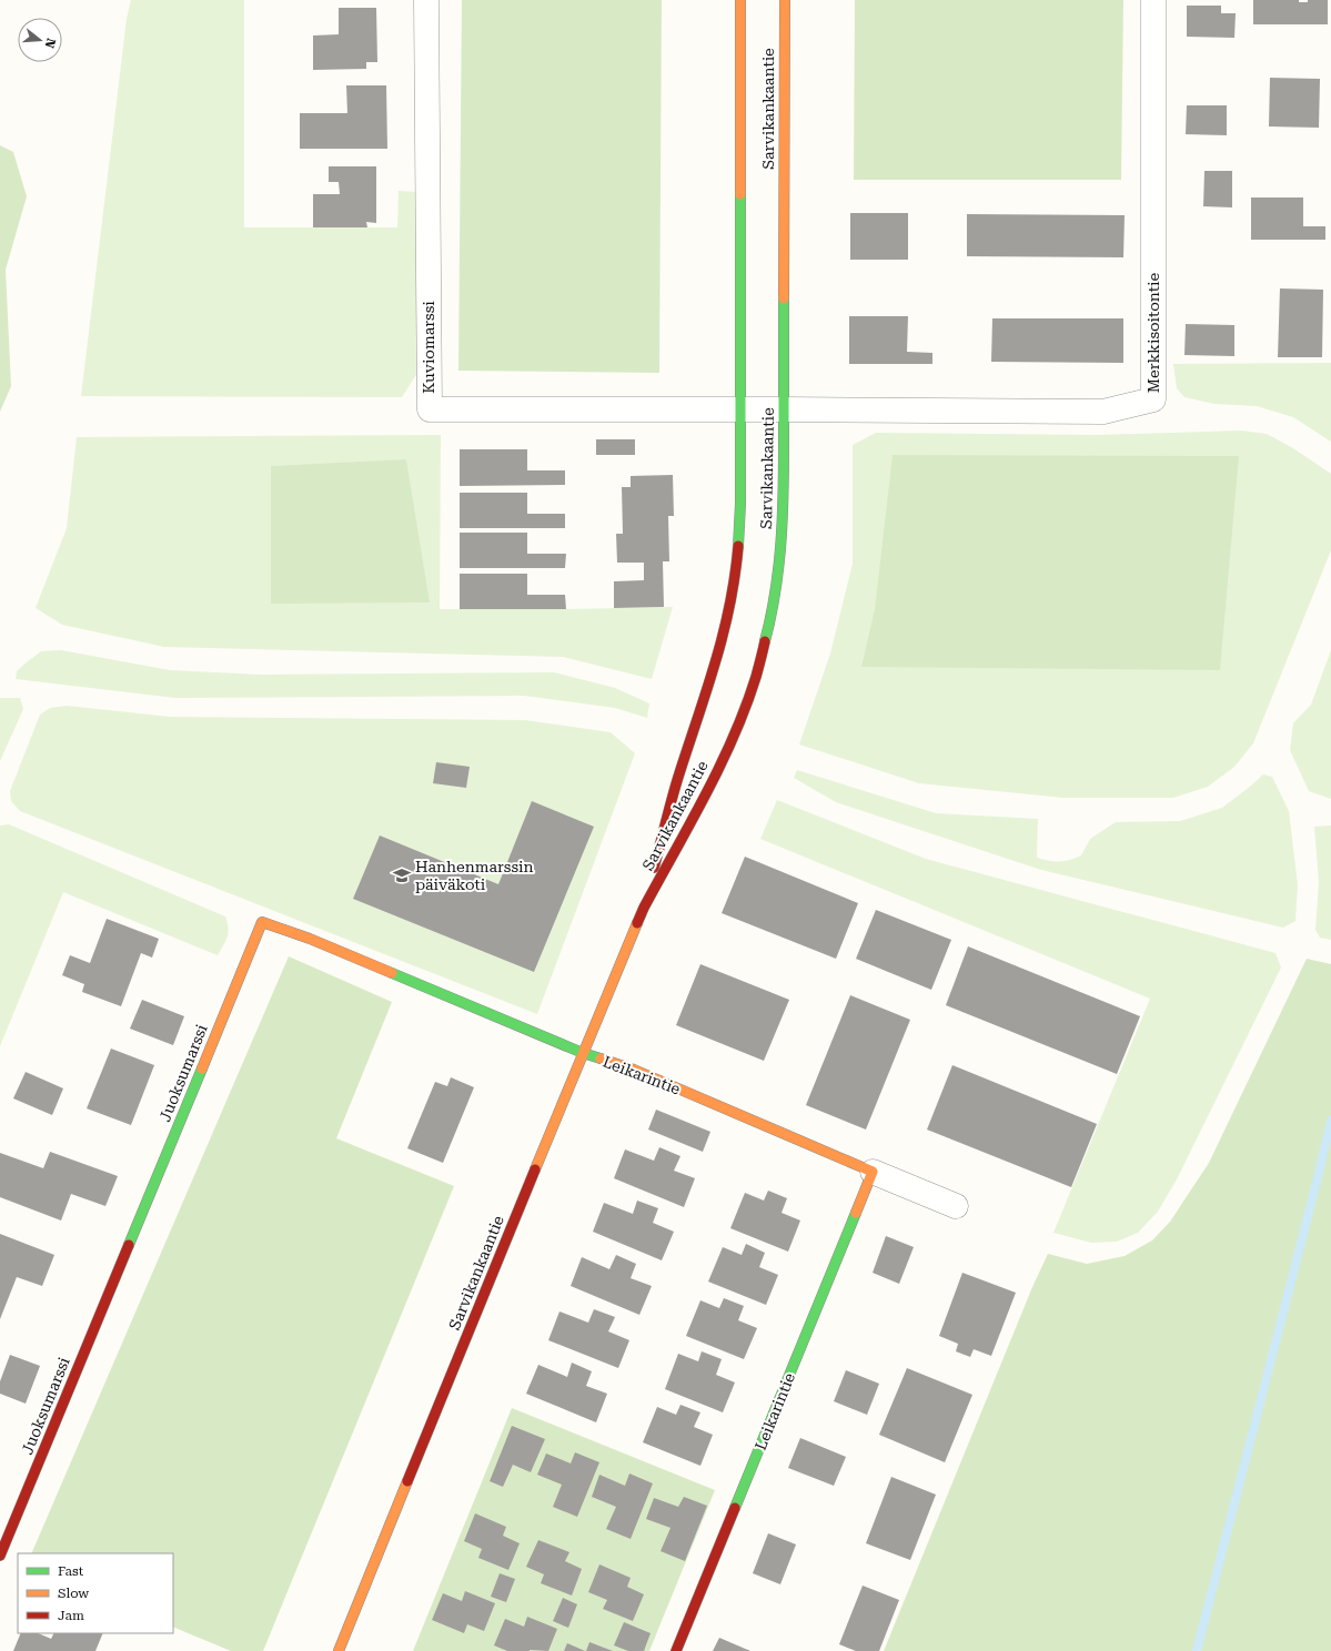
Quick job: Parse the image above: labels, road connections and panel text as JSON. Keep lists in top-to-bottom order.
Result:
{
  "streets": {
    "street": [
      "Sarvikankaantie",
      "Merkkisoitontie",
      "Kuviomarssi",
      "Juoksumarssi",
      "Leikarintie"
    ]
  },
  "crossings": [
    ["Sarvikankaantie", "Merkkisoitontie"],
    ["Sarvikankaantie", "Kuviomarssi"],
    ["Sarvikankaantie", "Juoksumarssi"],
    ["Sarvikankaantie", "Leikarintie"],
    ["Juoksumarssi", "Leikarintie"]
  ],
  "places": {
    "school or university": ["Hanhenmarssin päiväkoti"]
  },
  "legend": ["Fast", "Slow", "Jam"],
  "north": "right"
}
